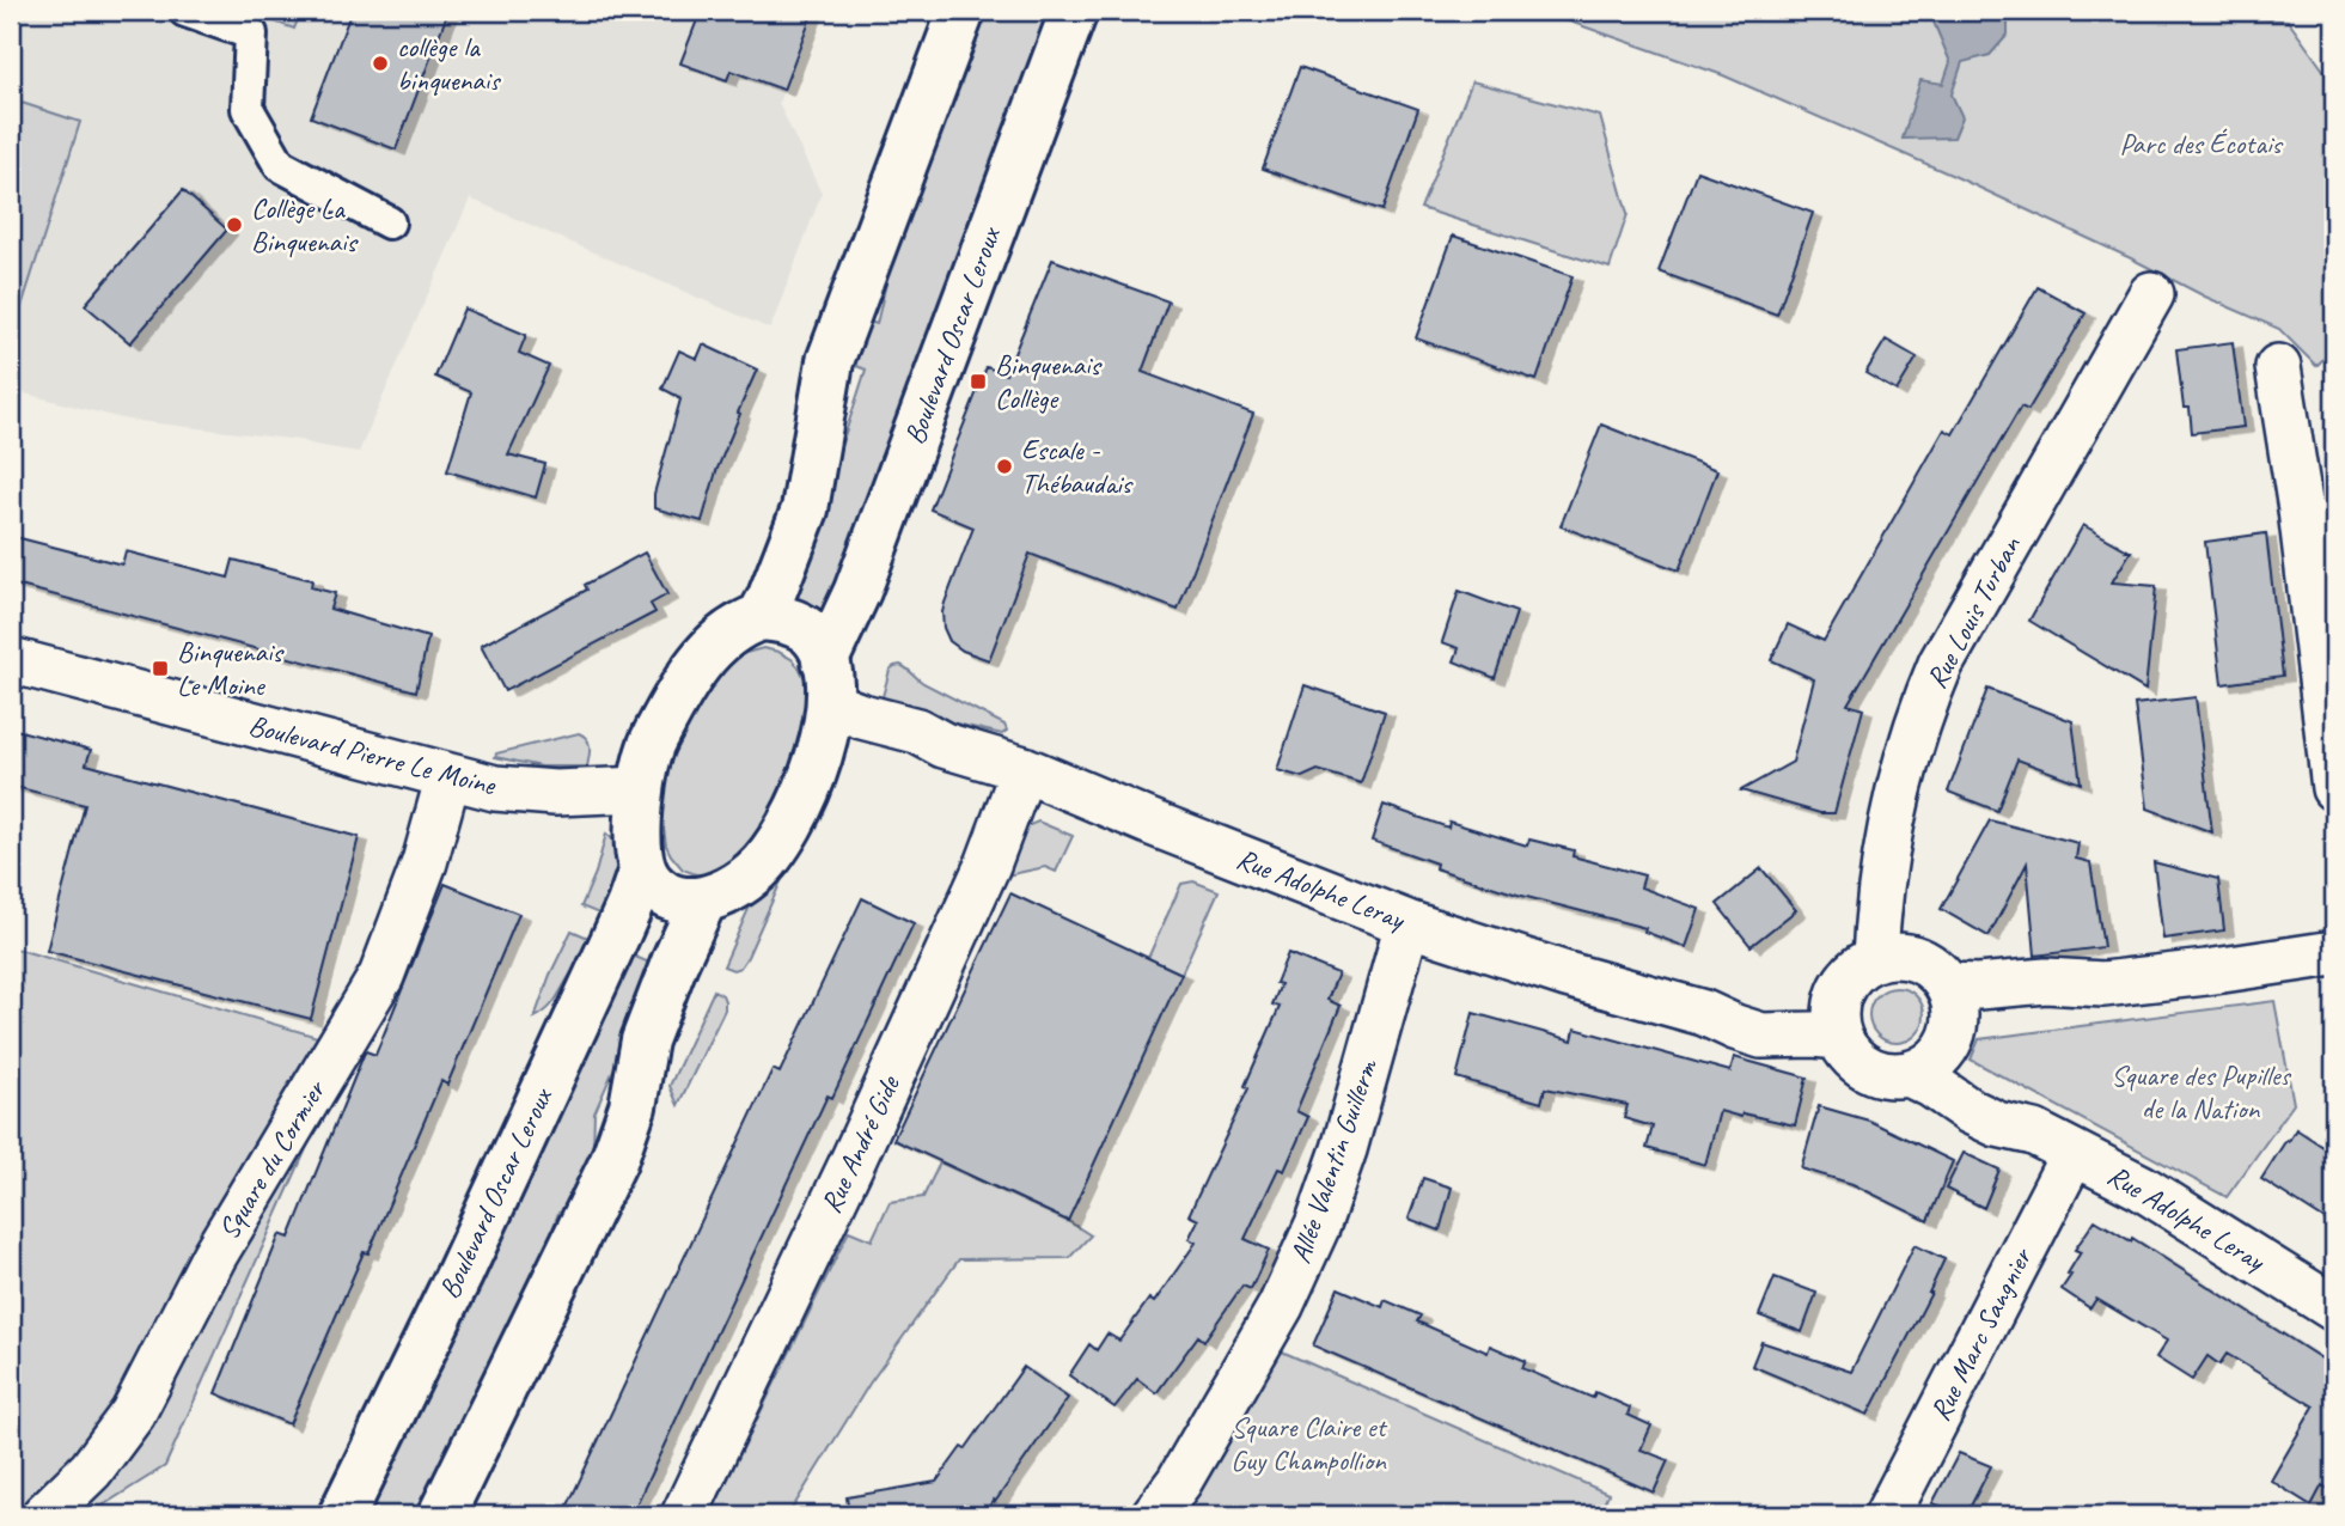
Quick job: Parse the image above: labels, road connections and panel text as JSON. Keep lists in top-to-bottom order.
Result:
{
  "streets": {
    "main road": ["Boulevard Oscar Leroux"],
    "street": [
      "Rue Louis Turban",
      "Boulevard Pierre Le Moine",
      "Rue Adolphe Leray",
      "Rue André Gide",
      "Square du Cormier",
      "Allée Valentin Guillerm",
      "Rue Marc Sangnier"
    ]
  },
  "crossings": [
    ["Boulevard Oscar Leroux", "Rue Adolphe Leray"],
    ["Rue Louis Turban", "Rue Adolphe Leray"],
    ["Boulevard Pierre Le Moine", "Square du Cormier"],
    ["Rue Adolphe Leray", "Rue André Gide"],
    ["Rue Adolphe Leray", "Allée Valentin Guillerm"],
    ["Rue Adolphe Leray", "Rue Marc Sangnier"]
  ],
  "parks": ["Parc des Écotais", "Square des Pupilles de la Nation", "Square Claire et Guy Champollion"],
  "places": {
    "other": ["collège la binquenais", "Collège La Binquenais", "Escale - Thébaudais"],
    "transit": ["Binquenais Collège", "Binquenais Le Moine"]
  }
}
